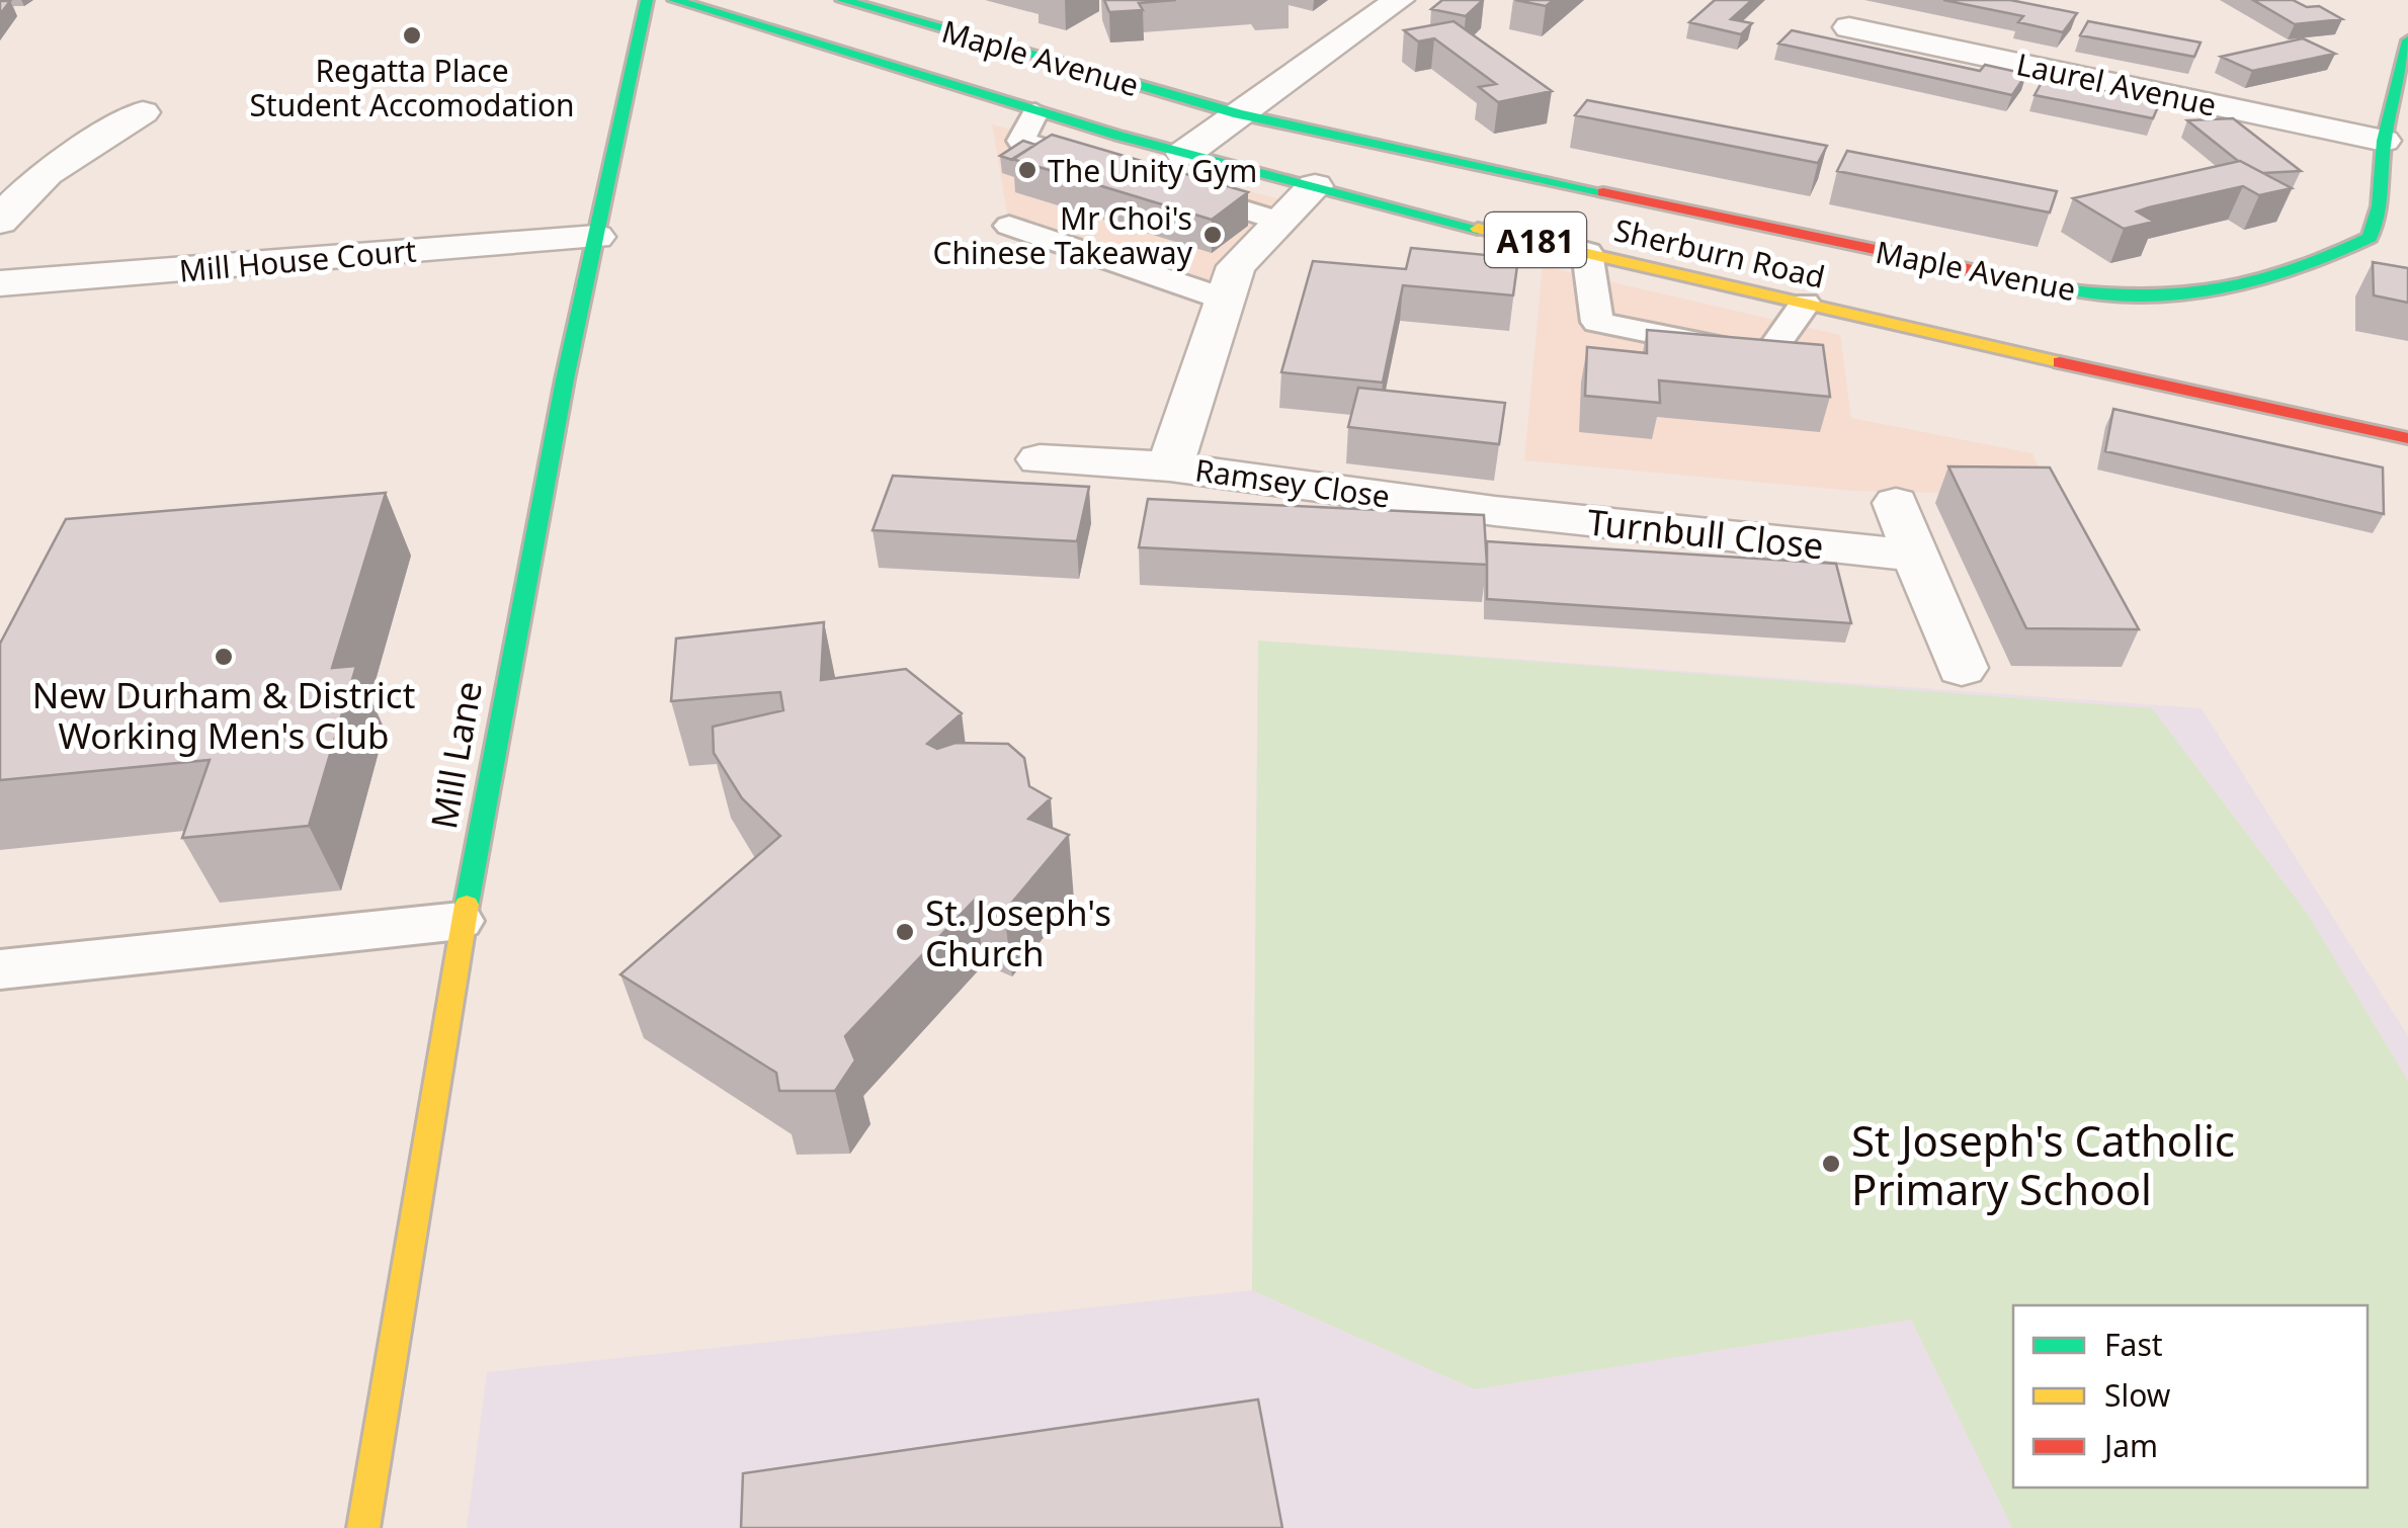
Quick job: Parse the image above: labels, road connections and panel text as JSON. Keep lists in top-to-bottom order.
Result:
{
  "streets": {
    "street": [
      "Maple Avenue",
      "Laurel Avenue",
      "A181",
      "Sherburn Road",
      "Mill House Court",
      "Ramsey Close",
      "Turnbull Close",
      "Mill Lane"
    ]
  },
  "crossings": [
    ["Maple Avenue", "Laurel Avenue"],
    ["Sherburn Road", "Ramsey Close"],
    ["Mill House Court", "Mill Lane"],
    ["Ramsey Close", "Turnbull Close"]
  ],
  "places": [
    "Regatta Place Student Accomodation",
    "The Unity Gym",
    "Mr Choi's Chinese Takeaway",
    "New Durham & District Working Men's Club",
    "St. Joseph's Church",
    "St Joseph's Catholic Primary School"
  ],
  "legend": ["Fast", "Slow", "Jam"]
}
